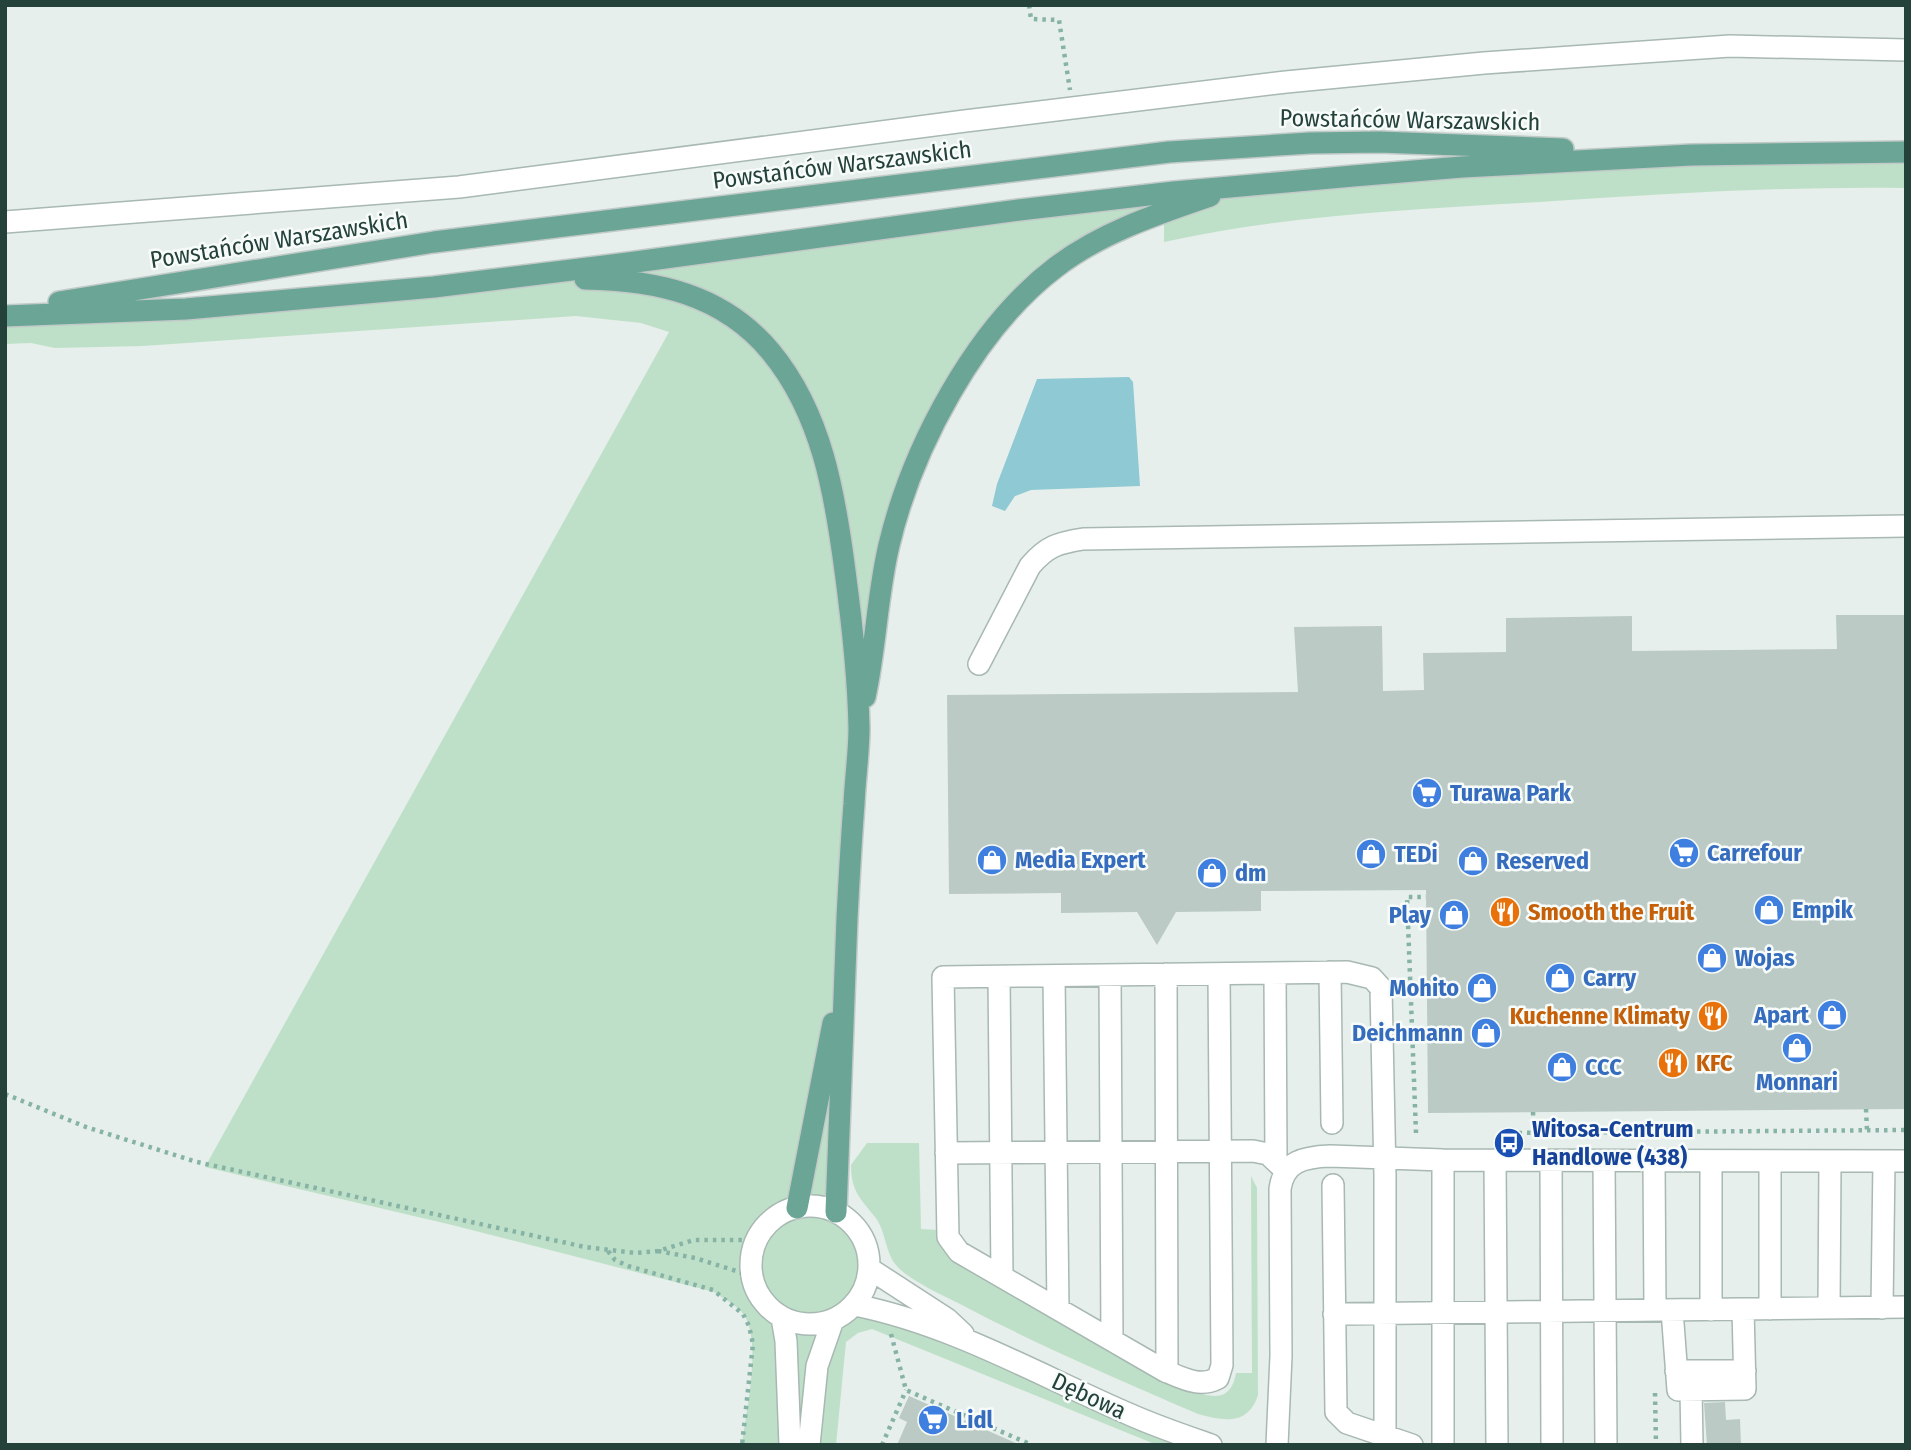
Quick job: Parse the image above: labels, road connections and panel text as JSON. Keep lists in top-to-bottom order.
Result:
{
  "streets": {
    "main road": ["Powstańców Warszawskich"],
    "street": ["Dębowa"]
  },
  "places": {
    "supermarket": ["Turawa Park", "Carrefour", "Lidl"],
    "shop": [
      "TEDi",
      "Media Expert",
      "Reserved",
      "dm",
      "Empik",
      "Play",
      "Wojas",
      "Carry",
      "Mohito",
      "Apart",
      "Deichmann",
      "Monnari",
      "CCC"
    ],
    "restaurant": ["Smooth the Fruit", "Kuchenne Klimaty", "KFC"],
    "bus stop": ["Witosa-Centrum Handlowe (438)"]
  }
}
